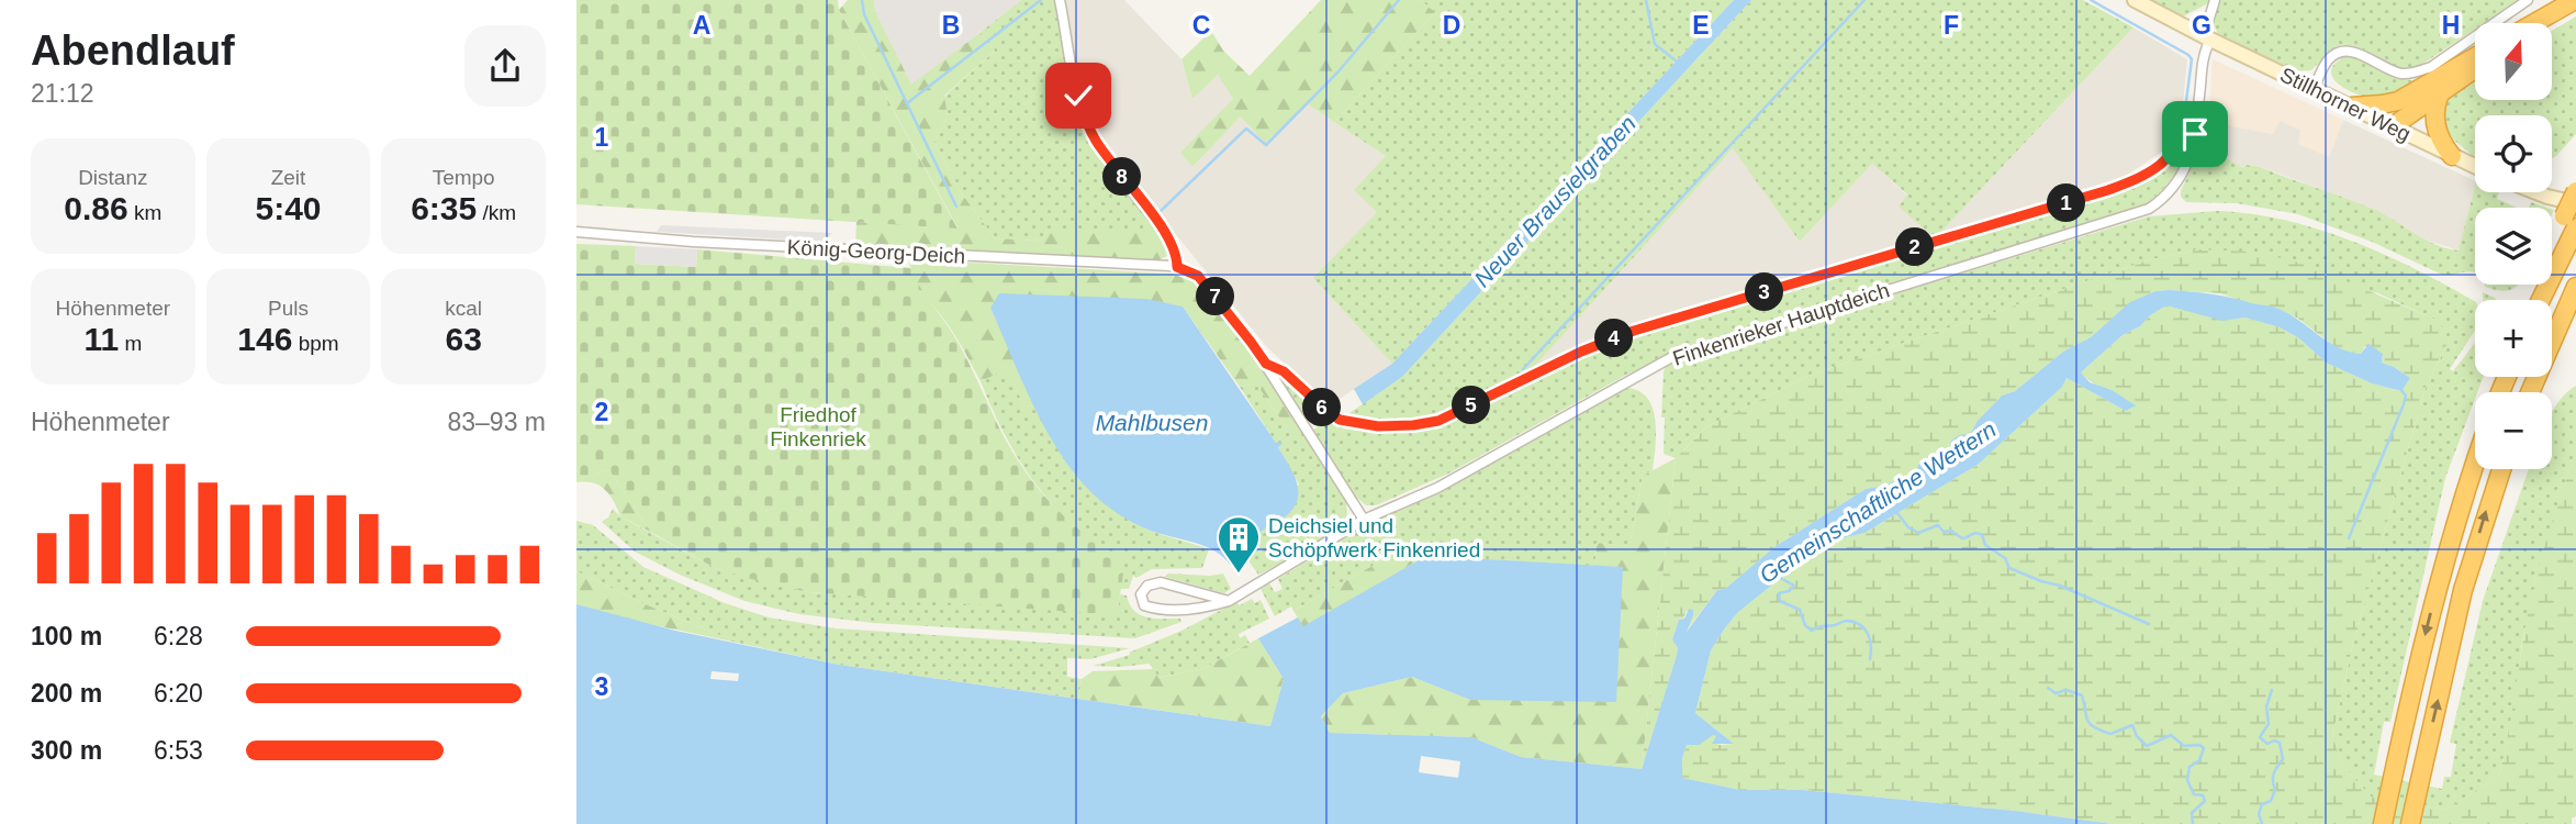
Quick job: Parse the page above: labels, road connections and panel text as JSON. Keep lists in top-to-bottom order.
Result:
{
  "streets": {
    "main road": ["Stillhorner Weg"],
    "street": ["König-Georg-Deich", "Finkenrieker Hauptdeich"]
  },
  "crossings": [
    ["Stillhorner Weg", "Finkenrieker Hauptdeich"]
  ],
  "water": ["Neuer Brausielgraben", "Mahlbusen", "Gemeinschaftliche Wettern"],
  "parks": ["Friedhof Finkenriek"],
  "places": {
    "building": ["Deichsiel und Schöpfwerk Finkenried"]
  },
  "north": "top",
  "page": {
    "heading": ["Abendlauf", "21:12"],
    "map_buttons": ["+", "−"],
    "stats": [
      ["Distanz", "0.86 km"],
      ["Zeit", "5:40"],
      ["Tempo", "6:35 /km"],
      ["Höhenmeter", "11 m"],
      ["Puls", "146 bpm"],
      ["kcal", "63"]
    ],
    "pins": [
      "8",
      "1",
      "2",
      "3",
      "7",
      "4",
      "5",
      "6"
    ],
    "chart": ["Höhenmeter", "83–93 m"],
    "list": [
      {
        "name": "100 m",
        "note": "6:28"
      },
      {
        "name": "200 m",
        "note": "6:20"
      },
      {
        "name": "300 m",
        "note": "6:53"
      }
    ]
  },
  "grid": {
    "columns": [
      "A",
      "B",
      "C",
      "D",
      "E",
      "F",
      "G",
      "H"
    ],
    "rows": ["1", "2", "3"]
  }
}
